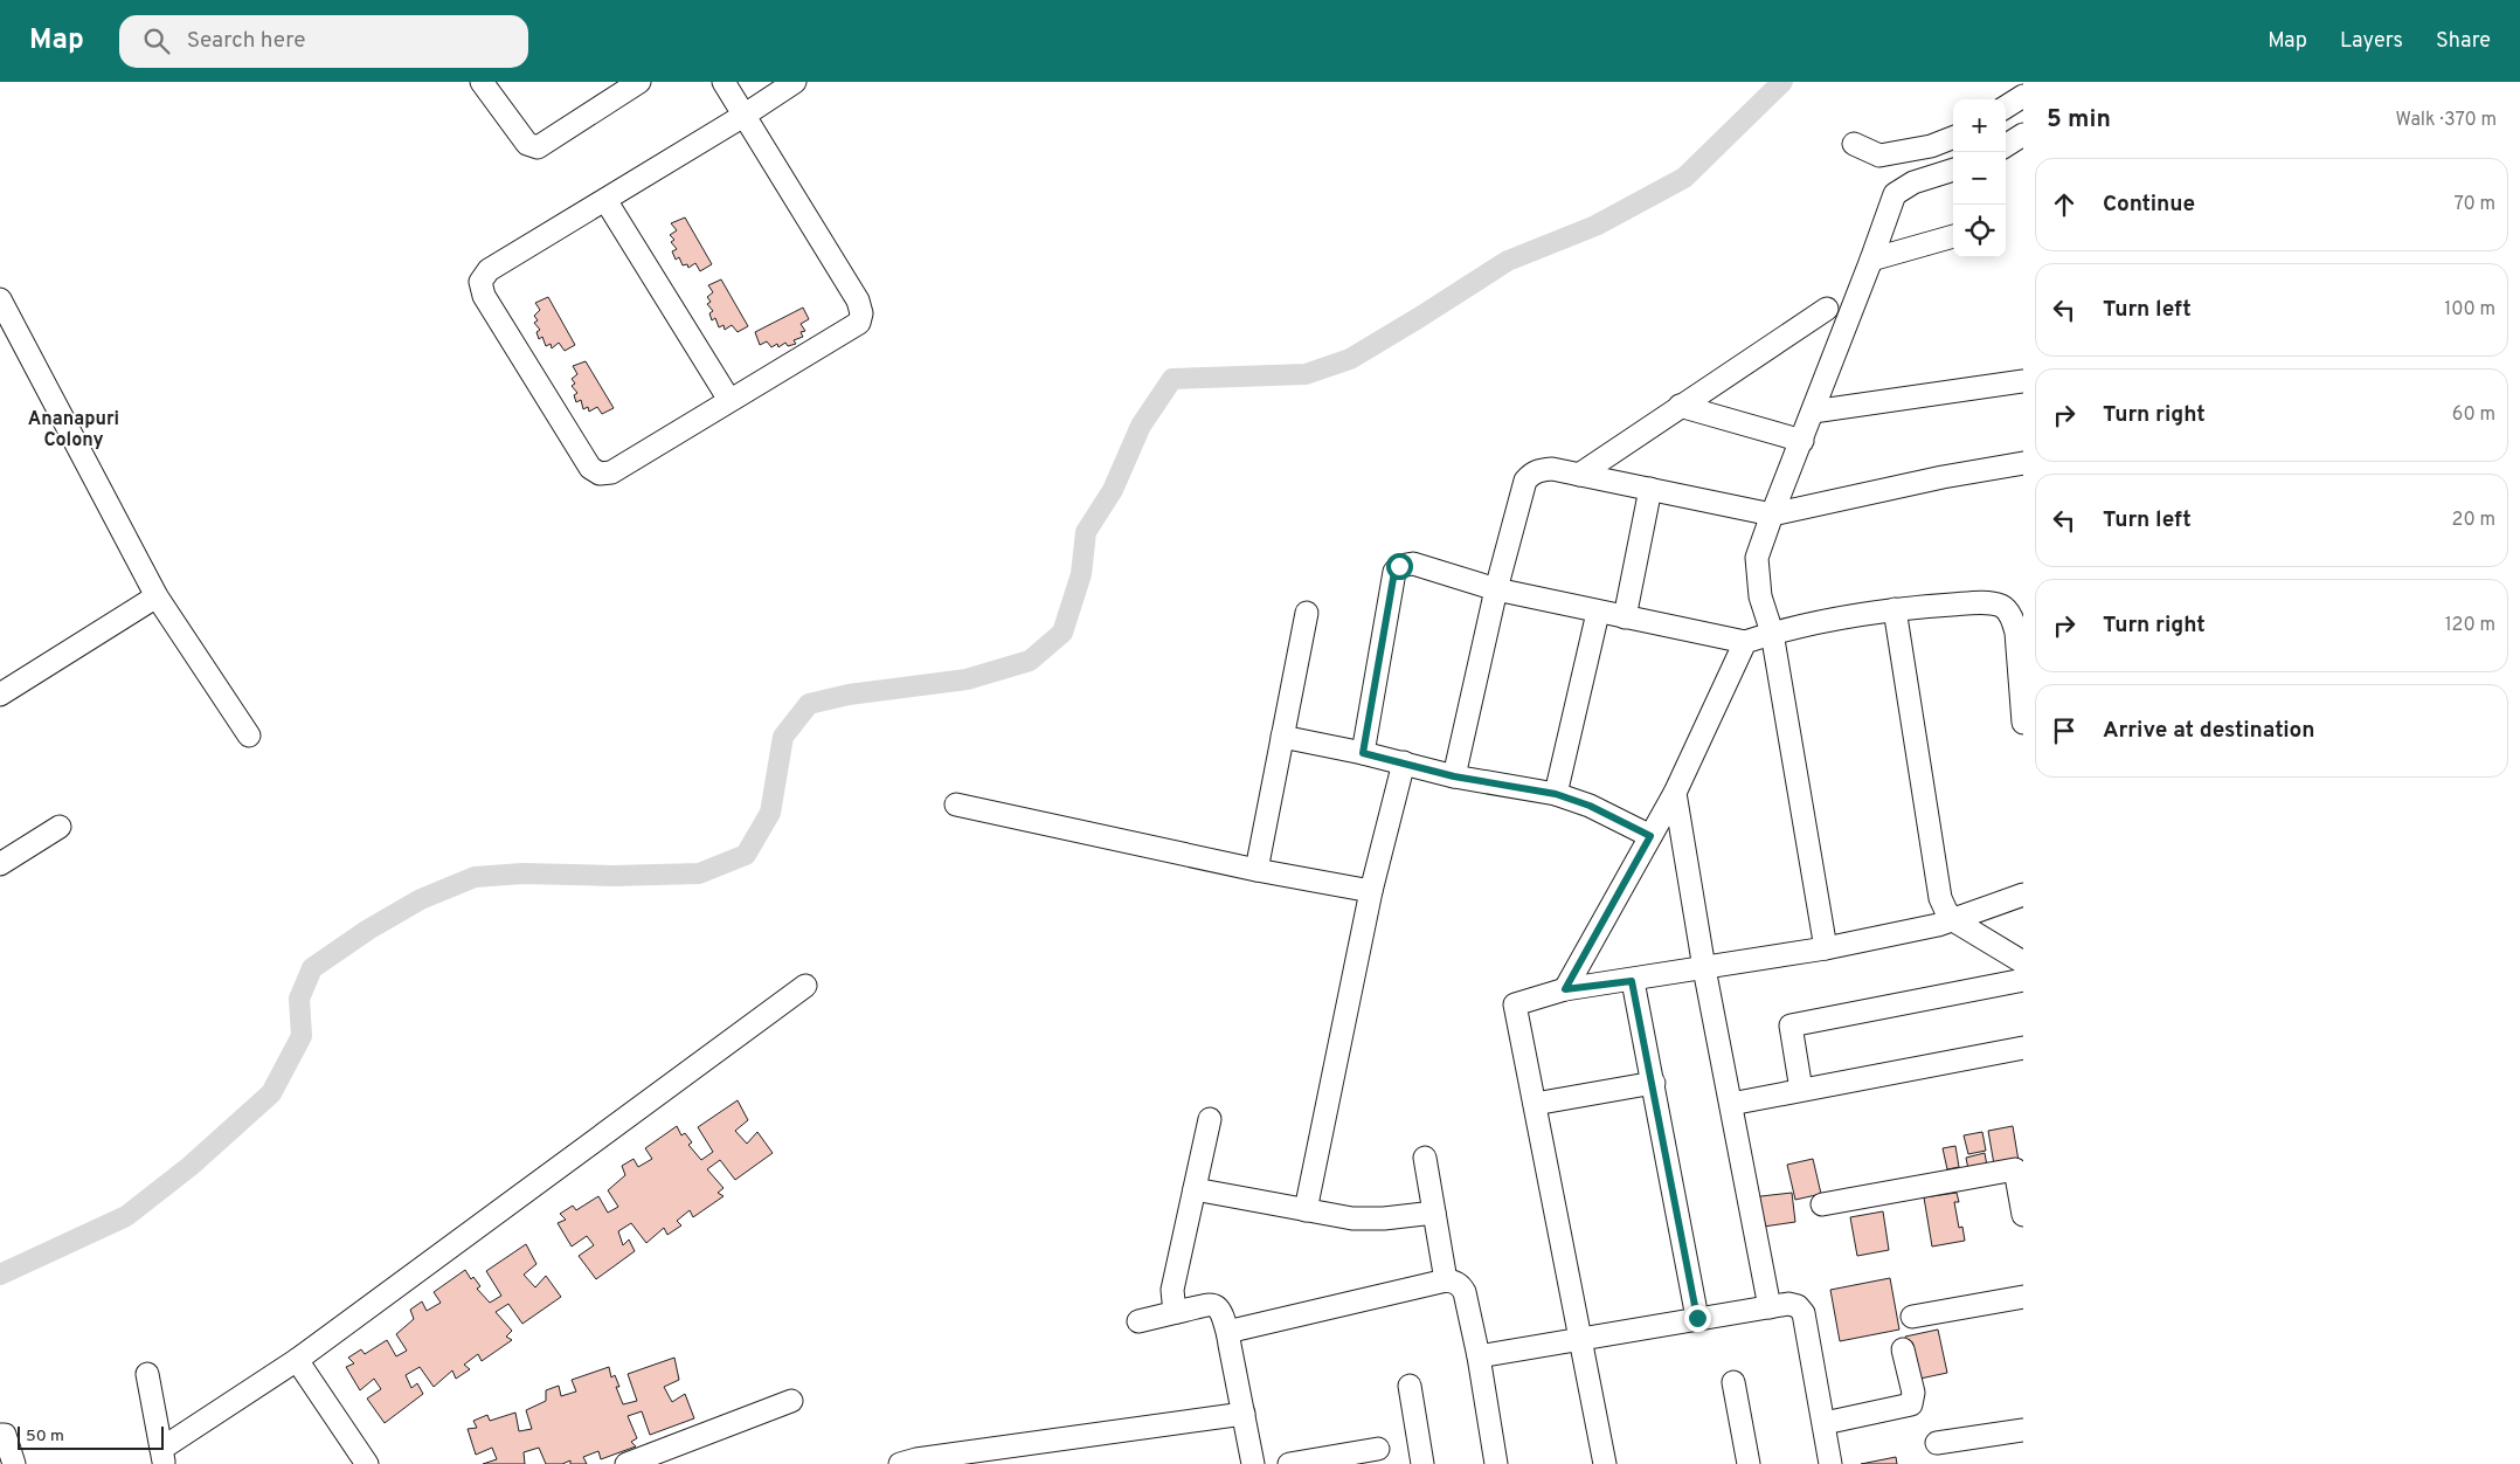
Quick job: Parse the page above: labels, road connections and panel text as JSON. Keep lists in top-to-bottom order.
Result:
{
  "districts": ["Ananapuri Colony"],
  "scale_bar": "50 m",
  "page": {
    "header": "Map",
    "search": "Search here",
    "nav": ["Map", "Layers", "Share"],
    "heading": ["5 min", "Walk · 370 m"],
    "map_buttons": ["+", "−"],
    "list": [
      ["Continue", "70 m"],
      ["Turn left", "100 m"],
      ["Turn right", "60 m"],
      ["Turn left", "20 m"],
      ["Turn right", "120 m"],
      "Arrive at destination"
    ],
    "scale": "50 m"
  }
}
